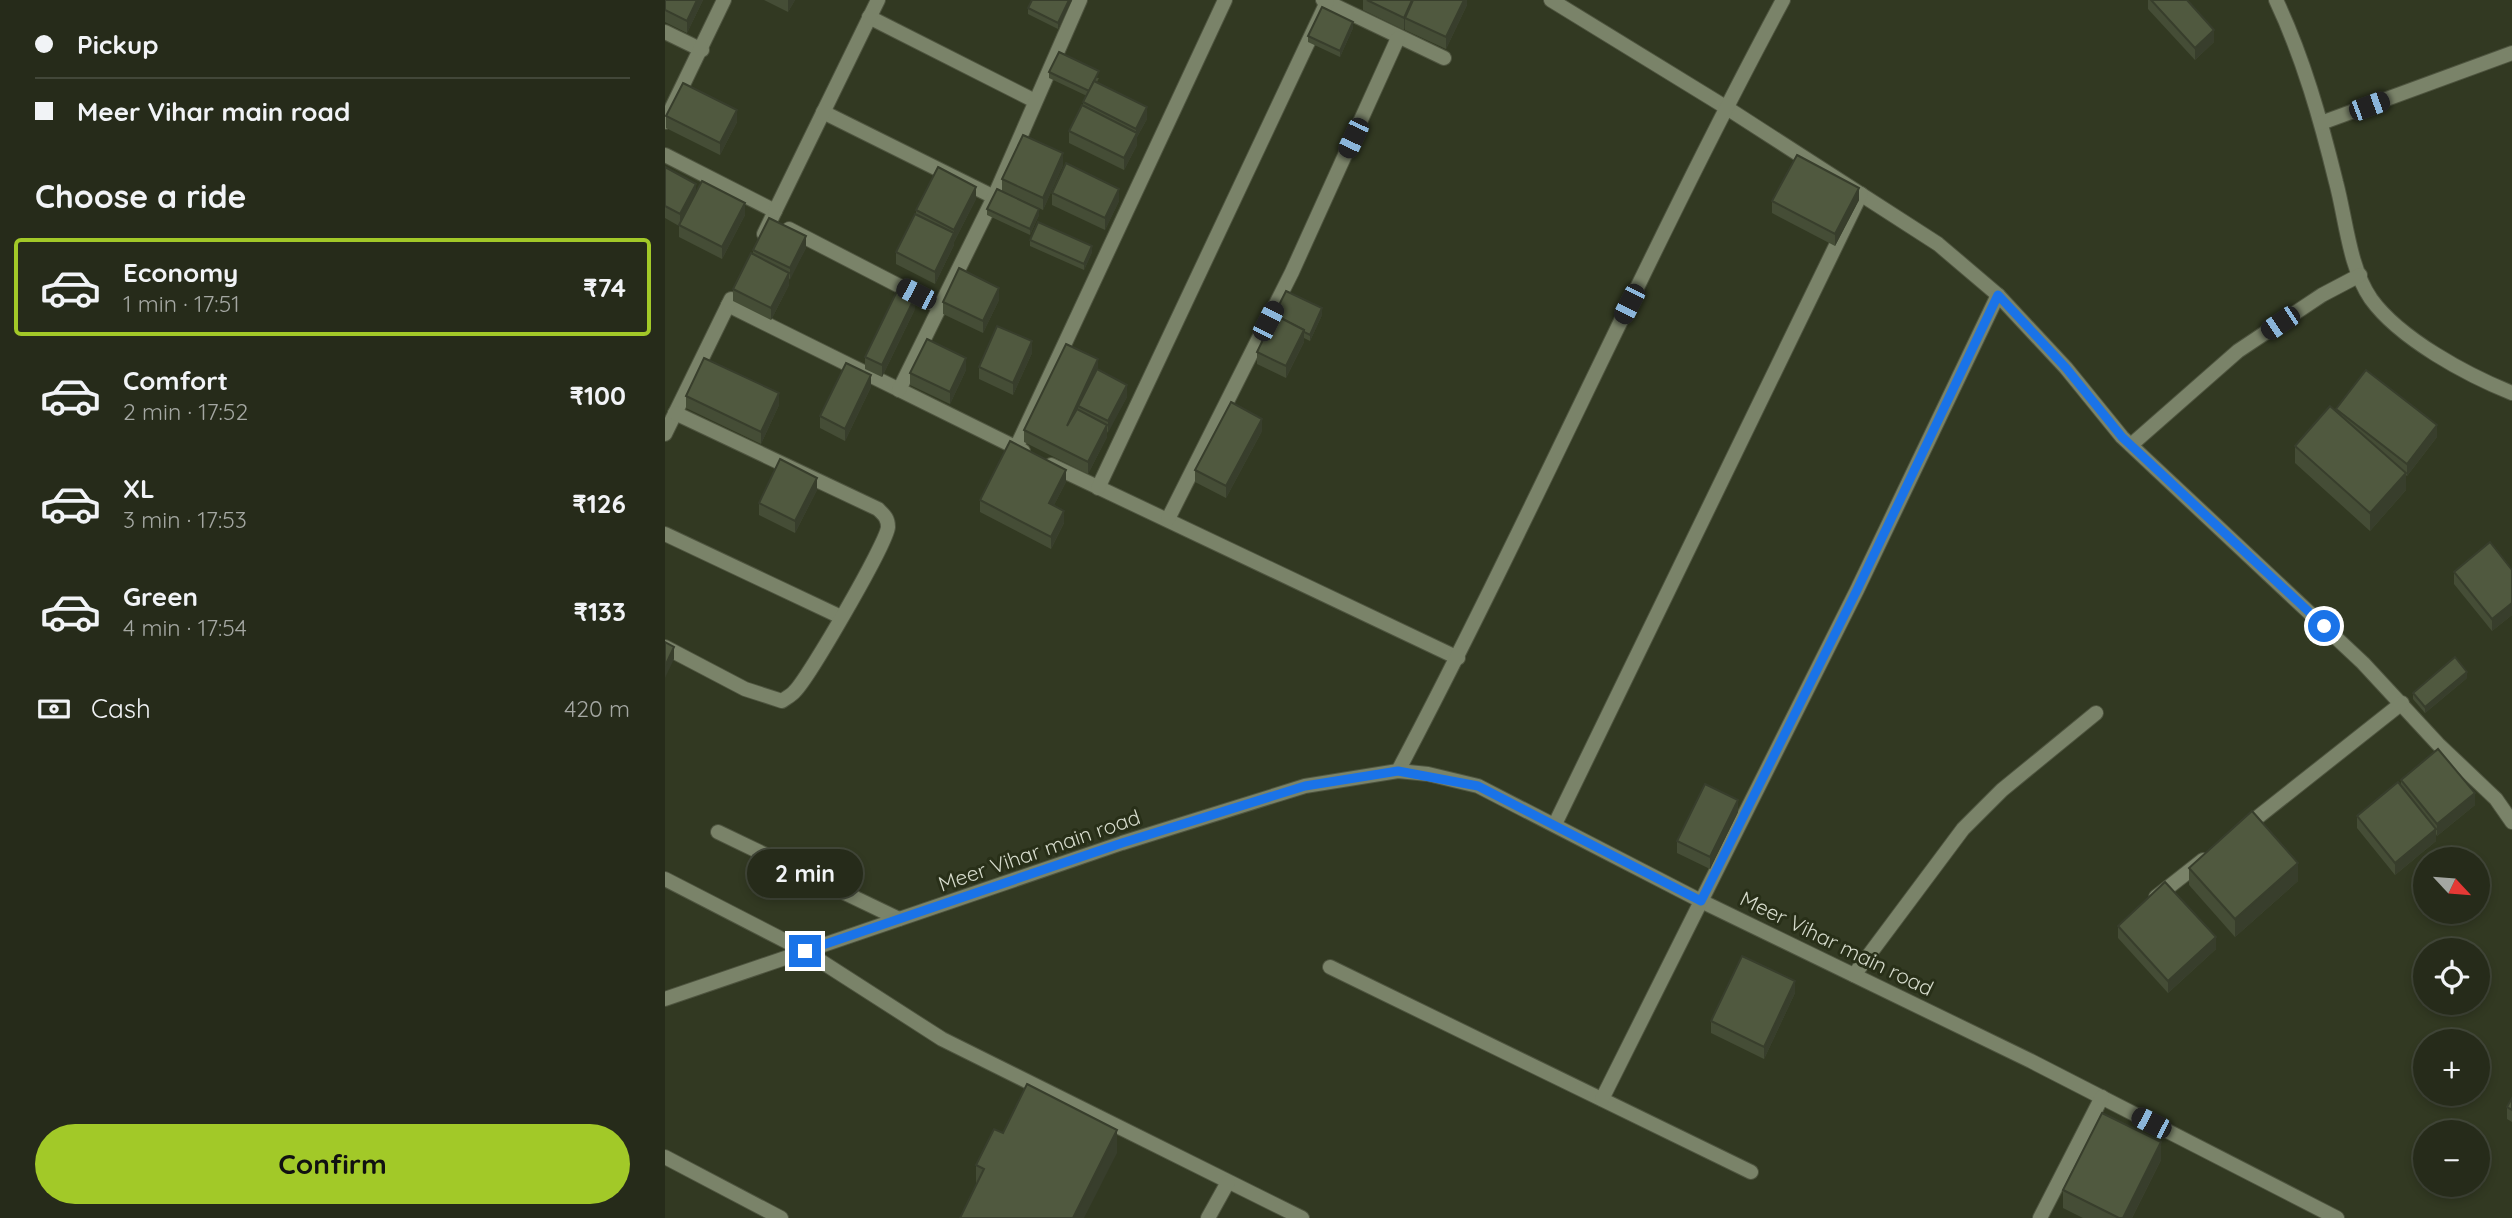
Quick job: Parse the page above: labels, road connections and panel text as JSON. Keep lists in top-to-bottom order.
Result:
{
  "streets": {
    "street": ["Meer Vihar main road"]
  },
  "north": "bottom right",
  "page": {
    "banner": ["Pickup", "Meer Vihar main road"],
    "heading": "Choose a ride",
    "list": [
      {
        "name": "Economy",
        "note": "1 min · 17:51",
        "value": "₹74"
      },
      {
        "name": "Comfort",
        "note": "2 min · 17:52",
        "value": "₹100"
      },
      {
        "name": "XL",
        "note": "3 min · 17:53",
        "value": "₹126"
      },
      {
        "name": "Green",
        "note": "4 min · 17:54",
        "value": "₹133"
      }
    ],
    "pay": ["Cash", "420 m"],
    "map_buttons": ["+", "−"],
    "bubble": "2 min",
    "buttons": "Confirm"
  }
}
